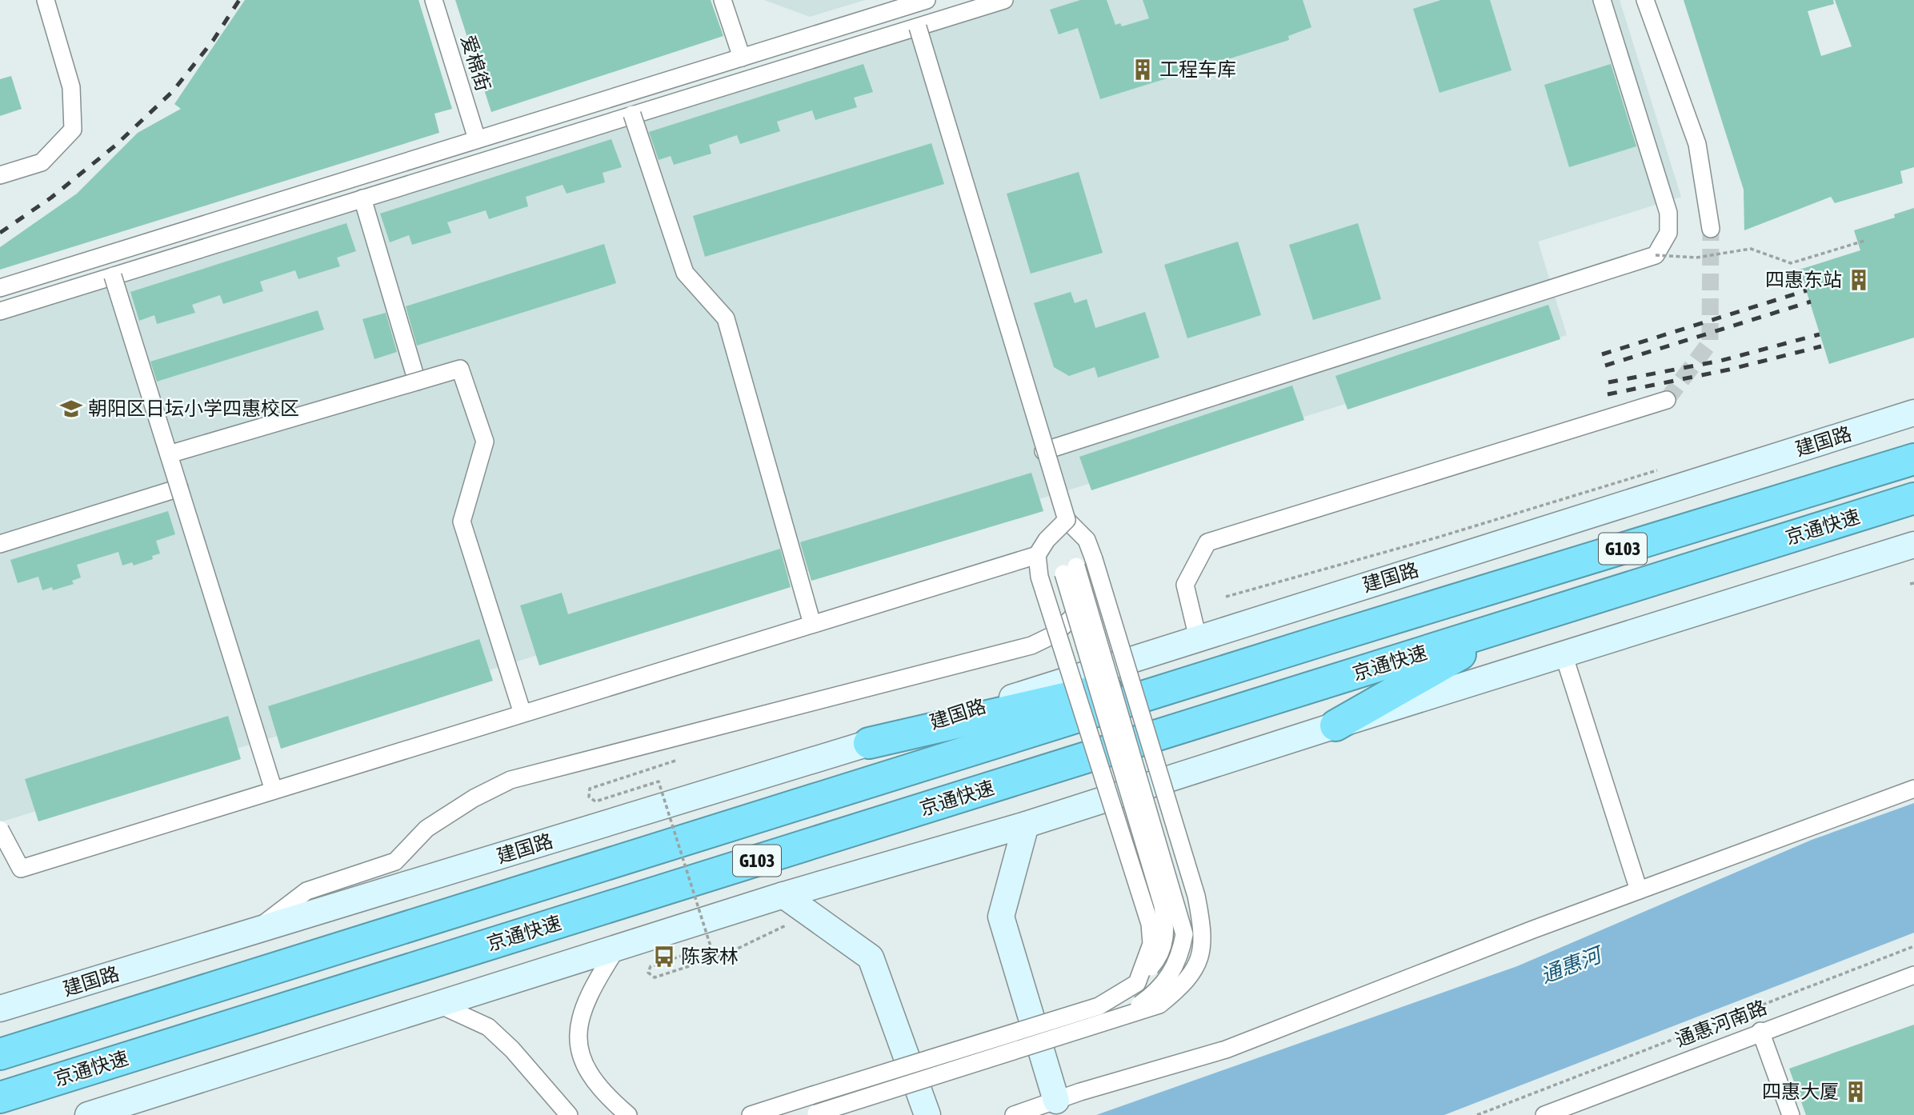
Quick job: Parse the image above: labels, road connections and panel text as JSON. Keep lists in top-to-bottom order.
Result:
{
  "streets": {
    "highway": ["京通快速", "G103"],
    "main road": ["建国路"],
    "street": ["爱棉街", "通惠河南路"]
  },
  "water": ["通惠河"],
  "places": {
    "building": ["工程车库", "四惠东站", "四惠大厦"],
    "school or university": ["朝阳区日坛小学四惠校区"],
    "bus stop": ["陈家林"]
  }
}
